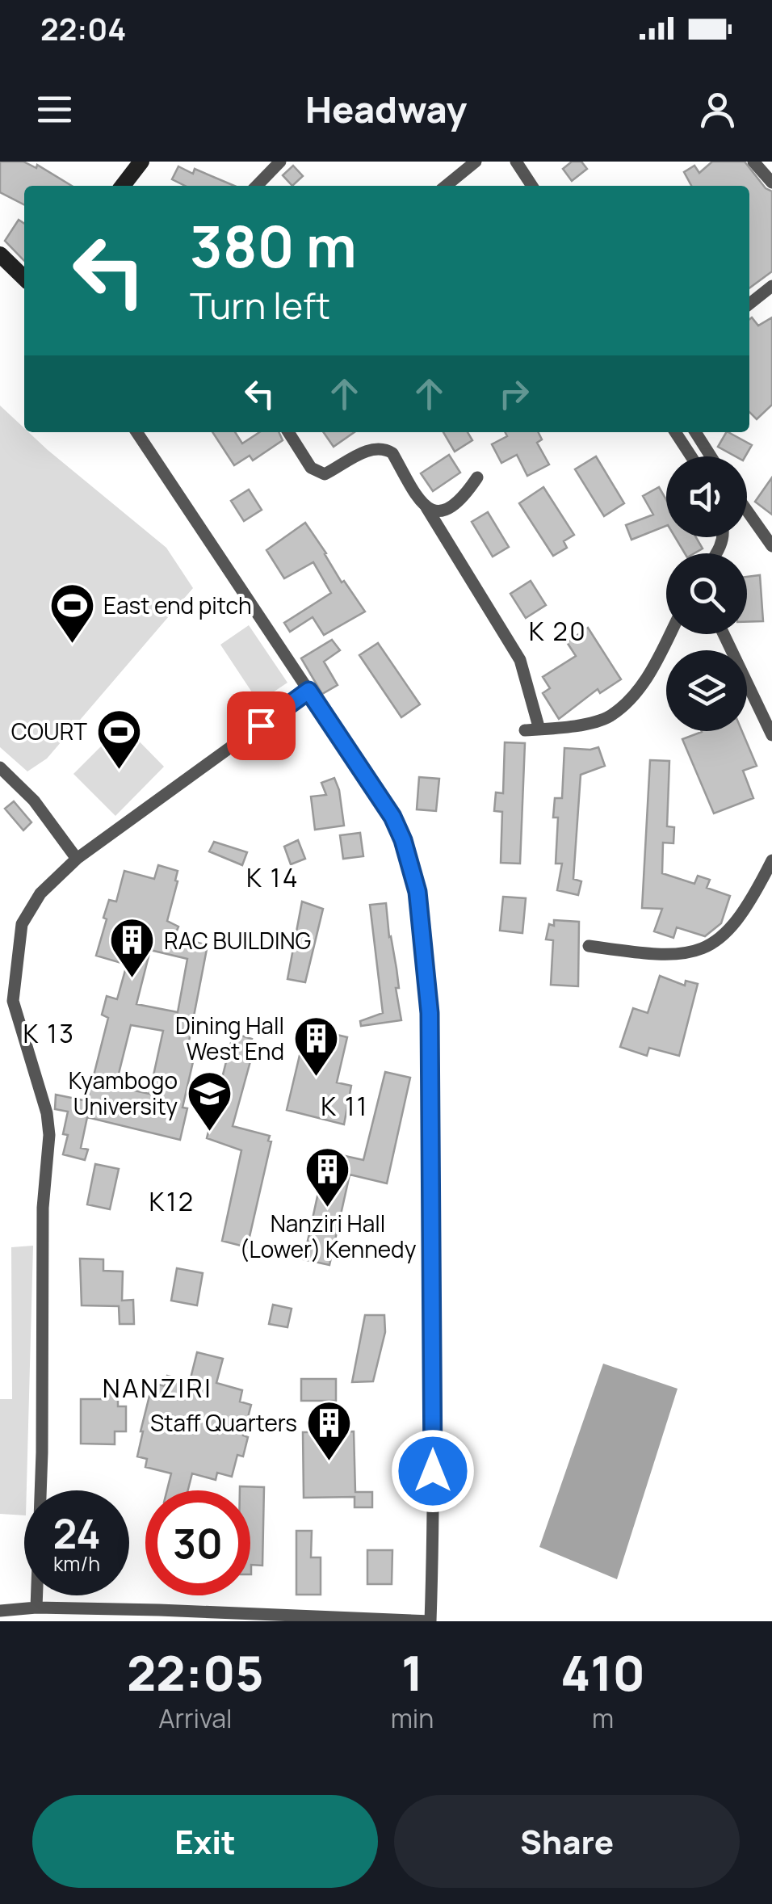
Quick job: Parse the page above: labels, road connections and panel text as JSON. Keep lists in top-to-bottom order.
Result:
{
  "districts": [
    "K 20",
    "K 14",
    "K 13",
    "K 11",
    "K12",
    "NANZIRI"
  ],
  "places": {
    "sports": ["East end pitch", "COURT"],
    "building": [
      "RAC BUILDING",
      "Dining Hall West End",
      "Nanziri Hall (Lower) Kennedy",
      "Staff Quarters"
    ],
    "school or university": ["Kyambogo University"]
  },
  "page": {
    "status": "22:04",
    "header": "Headway",
    "turn": ["380 m", "Turn left"],
    "speed": "24 km/h",
    "limit": "30",
    "eta": [
      "22:05",
      "Arrival",
      "1",
      "min",
      "410",
      "m"
    ],
    "buttons": ["Exit", "Share"]
  }
}
